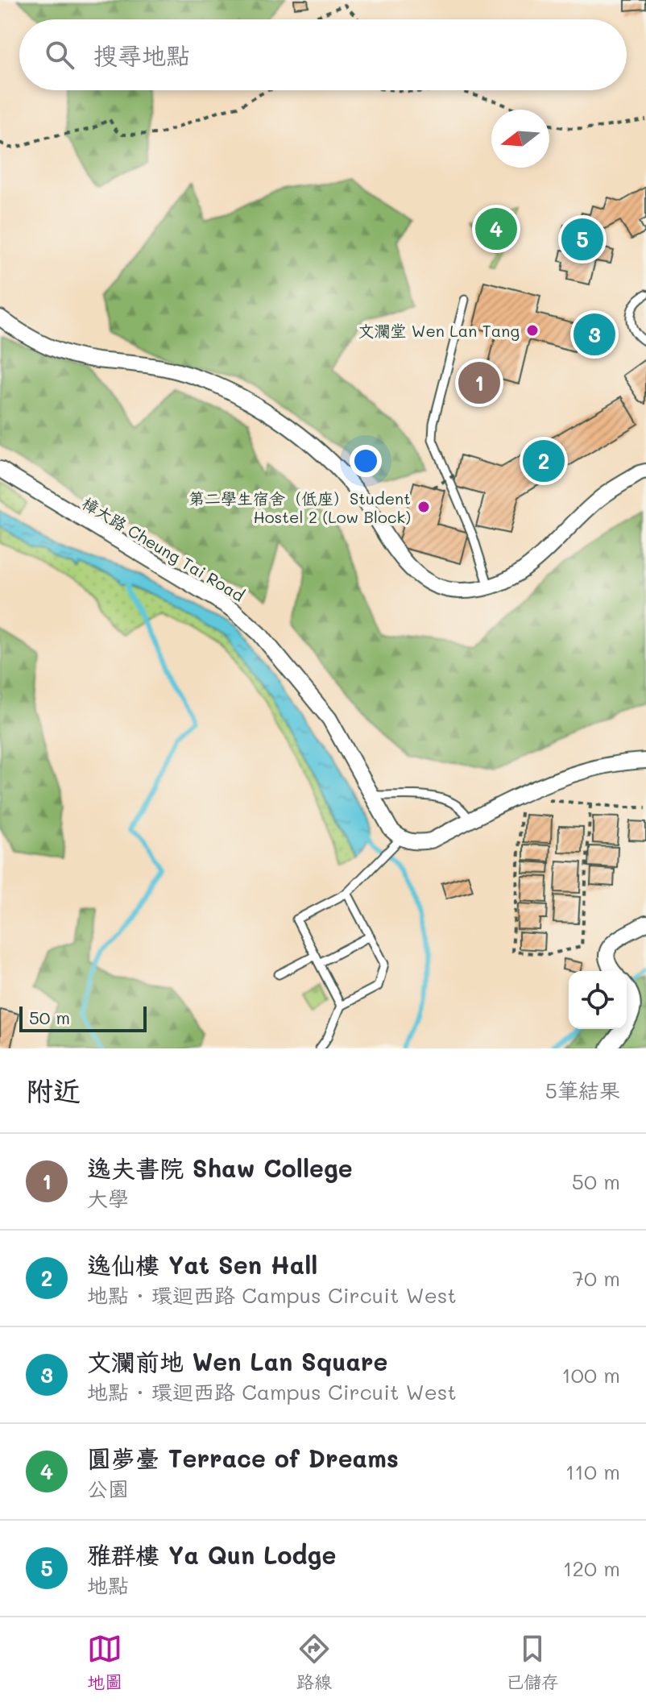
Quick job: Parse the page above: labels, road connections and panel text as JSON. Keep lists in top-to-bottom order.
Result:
{
  "streets": {
    "street": ["樟大路 Cheung Tai Road"]
  },
  "places": ["文瀾堂 Wen Lan Tang", "第二學生宿舍（低座）Student Hostel 2 (Low Block)"],
  "scale_bar": "50 m",
  "north": "left",
  "page": {
    "search": "搜尋地點",
    "pins": [
      "4",
      "5",
      "3",
      "1",
      "2"
    ],
    "scale": "50 m",
    "heading": ["附近", "5筆結果"],
    "list": [
      {
        "mark": "1",
        "name": "逸夫書院 Shaw College",
        "note": "大學",
        "value": "50 m"
      },
      {
        "mark": "2",
        "name": "逸仙樓 Yat Sen Hall",
        "note": "地點 · 環迴西路 Campus Circuit West",
        "value": "70 m"
      },
      {
        "mark": "3",
        "name": "文瀾前地 Wen Lan Square",
        "note": "地點 · 環迴西路 Campus Circuit West",
        "value": "100 m"
      },
      {
        "mark": "4",
        "name": "圓夢臺 Terrace of Dreams",
        "note": "公園",
        "value": "110 m"
      },
      {
        "mark": "5",
        "name": "雅群樓 Ya Qun Lodge",
        "note": "地點",
        "value": "120 m"
      }
    ],
    "nav": ["地圖", "路線", "已儲存"]
  }
}
